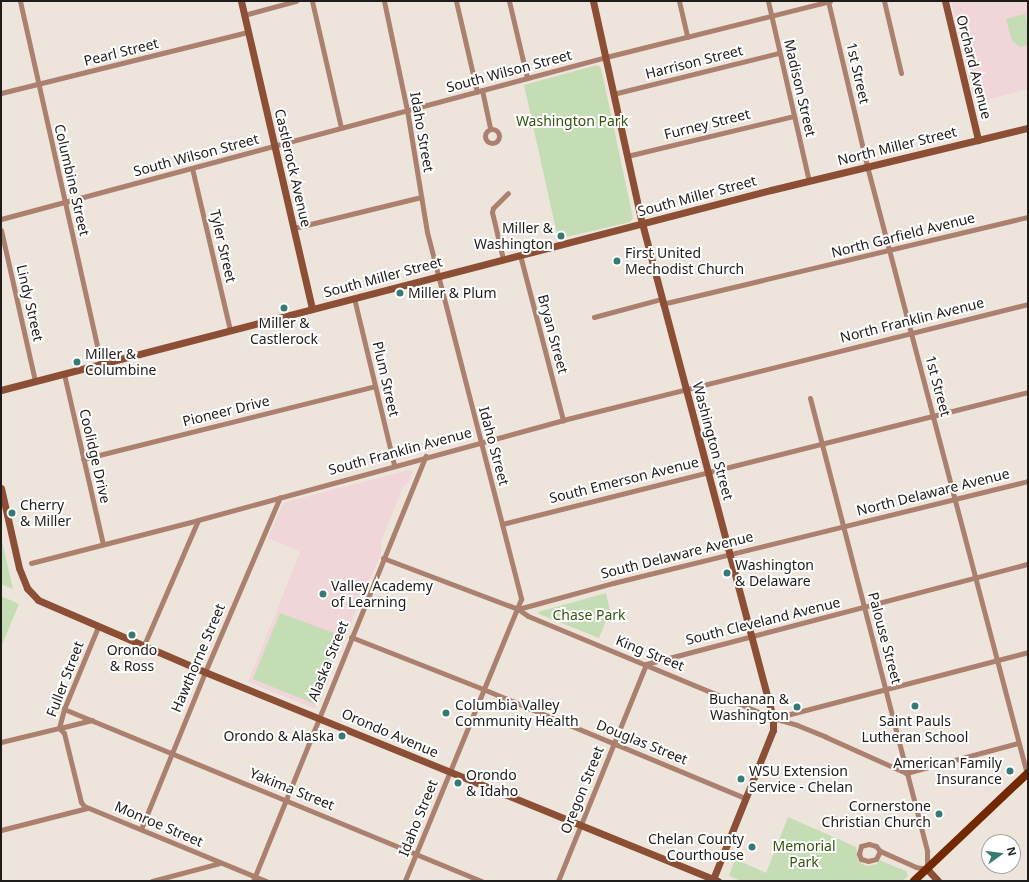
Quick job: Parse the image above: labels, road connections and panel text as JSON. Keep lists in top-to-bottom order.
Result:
{
  "streets": {
    "main road": [
      "Orchard Avenue",
      "North Miller Street",
      "Castlerock Avenue",
      "South Miller Street",
      "Washington Street",
      "Orondo Avenue"
    ],
    "street": [
      "Pearl Street",
      "Harrison Street",
      "South Wilson Street",
      "1st Street",
      "Madison Street",
      "Furney Street",
      "Idaho Street",
      "Columbine Street",
      "North Garfield Avenue",
      "Tyler Street",
      "Lindy Street",
      "North Franklin Avenue",
      "Bryan Street",
      "Plum Street",
      "Pioneer Drive",
      "South Franklin Avenue",
      "Coolidge Drive",
      "South Emerson Avenue",
      "North Delaware Avenue",
      "South Delaware Avenue",
      "South Cleveland Avenue",
      "Palouse Street",
      "King Street",
      "Hawthorne Street",
      "Alaska Street",
      "Fuller Street",
      "Douglas Street",
      "Yakima Street",
      "Oregon Street",
      "Monroe Street"
    ]
  },
  "crossings": [
    ["Pearl Street", "Castlerock Avenue"],
    ["Pearl Street", "Columbine Street"],
    ["Harrison Street", "Madison Street"],
    ["Harrison Street", "Washington Street"],
    ["Orchard Avenue", "North Miller Street"],
    ["South Wilson Street", "1st Street"],
    ["South Wilson Street", "Madison Street"],
    ["South Wilson Street", "Idaho Street"],
    ["South Wilson Street", "Castlerock Avenue"],
    ["South Wilson Street", "Columbine Street"],
    ["South Wilson Street", "Tyler Street"],
    ["South Wilson Street", "Washington Street"],
    ["1st Street", "North Miller Street"],
    ["1st Street", "North Garfield Avenue"],
    ["1st Street", "North Franklin Avenue"],
    ["1st Street", "South Emerson Avenue"],
    ["1st Street", "North Delaware Avenue"],
    ["1st Street", "South Cleveland Avenue"],
    ["Madison Street", "Furney Street"],
    ["Madison Street", "North Miller Street"],
    ["Furney Street", "Washington Street"],
    ["Idaho Street", "South Miller Street"],
    ["Idaho Street", "South Franklin Avenue"],
    ["Idaho Street", "South Emerson Avenue"],
    ["Idaho Street", "South Delaware Avenue"],
    ["Idaho Street", "King Street"],
    ["Idaho Street", "Orondo Avenue"],
    ["Idaho Street", "Douglas Street"],
    ["Idaho Street", "Yakima Street"],
    ["North Miller Street", "South Miller Street"],
    ["Castlerock Avenue", "South Miller Street"],
    ["Columbine Street", "South Miller Street"],
    ["South Miller Street", "Tyler Street"],
    ["South Miller Street", "Lindy Street"],
    ["South Miller Street", "Bryan Street"],
    ["South Miller Street", "Plum Street"],
    ["South Miller Street", "Washington Street"],
    ["South Miller Street", "Coolidge Drive"],
    ["North Garfield Avenue", "Washington Street"],
    ["North Franklin Avenue", "South Franklin Avenue"],
    ["Bryan Street", "South Franklin Avenue"],
    ["Plum Street", "Pioneer Drive"],
    ["Plum Street", "South Franklin Avenue"],
    ["Pioneer Drive", "Coolidge Drive"],
    ["Washington Street", "South Franklin Avenue"],
    ["Washington Street", "South Emerson Avenue"],
    ["Washington Street", "South Delaware Avenue"],
    ["Washington Street", "South Cleveland Avenue"],
    ["Washington Street", "King Street"],
    ["Washington Street", "Orondo Avenue"],
    ["Washington Street", "Douglas Street"],
    ["South Franklin Avenue", "Coolidge Drive"],
    ["South Franklin Avenue", "Hawthorne Street"],
    ["South Franklin Avenue", "Alaska Street"],
    ["South Emerson Avenue", "Palouse Street"],
    ["North Delaware Avenue", "South Delaware Avenue"],
    ["North Delaware Avenue", "Palouse Street"],
    ["South Delaware Avenue", "Palouse Street"],
    ["South Delaware Avenue", "King Street"],
    ["South Cleveland Avenue", "Palouse Street"],
    ["South Cleveland Avenue", "King Street"],
    ["South Cleveland Avenue", "Oregon Street"],
    ["Palouse Street", "King Street"],
    ["King Street", "Alaska Street"],
    ["King Street", "Oregon Street"],
    ["Hawthorne Street", "Orondo Avenue"],
    ["Hawthorne Street", "Yakima Street"],
    ["Hawthorne Street", "Monroe Street"],
    ["Alaska Street", "Orondo Avenue"],
    ["Alaska Street", "Douglas Street"],
    ["Alaska Street", "Yakima Street"],
    ["Alaska Street", "Monroe Street"],
    ["Fuller Street", "Orondo Avenue"],
    ["Fuller Street", "Yakima Street"],
    ["Orondo Avenue", "Oregon Street"],
    ["Douglas Street", "Oregon Street"]
  ],
  "parks": ["Washington Park", "Chase Park", "Memorial Park"],
  "places": [
    "Miller & Washington",
    "First United Mechodist Church",
    "Miller & Plum",
    "Miller & Castlerock",
    "Miller & Columbine",
    "Cherry & Miller",
    "Washington & Delaware",
    "Valley Academy of Learning",
    "Orondo & Ross",
    "Saint Pauls Lutheran School",
    "Buchanan & Washington",
    "Columbia Valley Community Health",
    "Orondo & Alaska",
    "American Family Insurance",
    "WSU Extension Service - Chelan",
    "Orondo & Idaho",
    "Cornerstone Christian Church",
    "Chelan County Courthouse"
  ],
  "north": "right"
}
